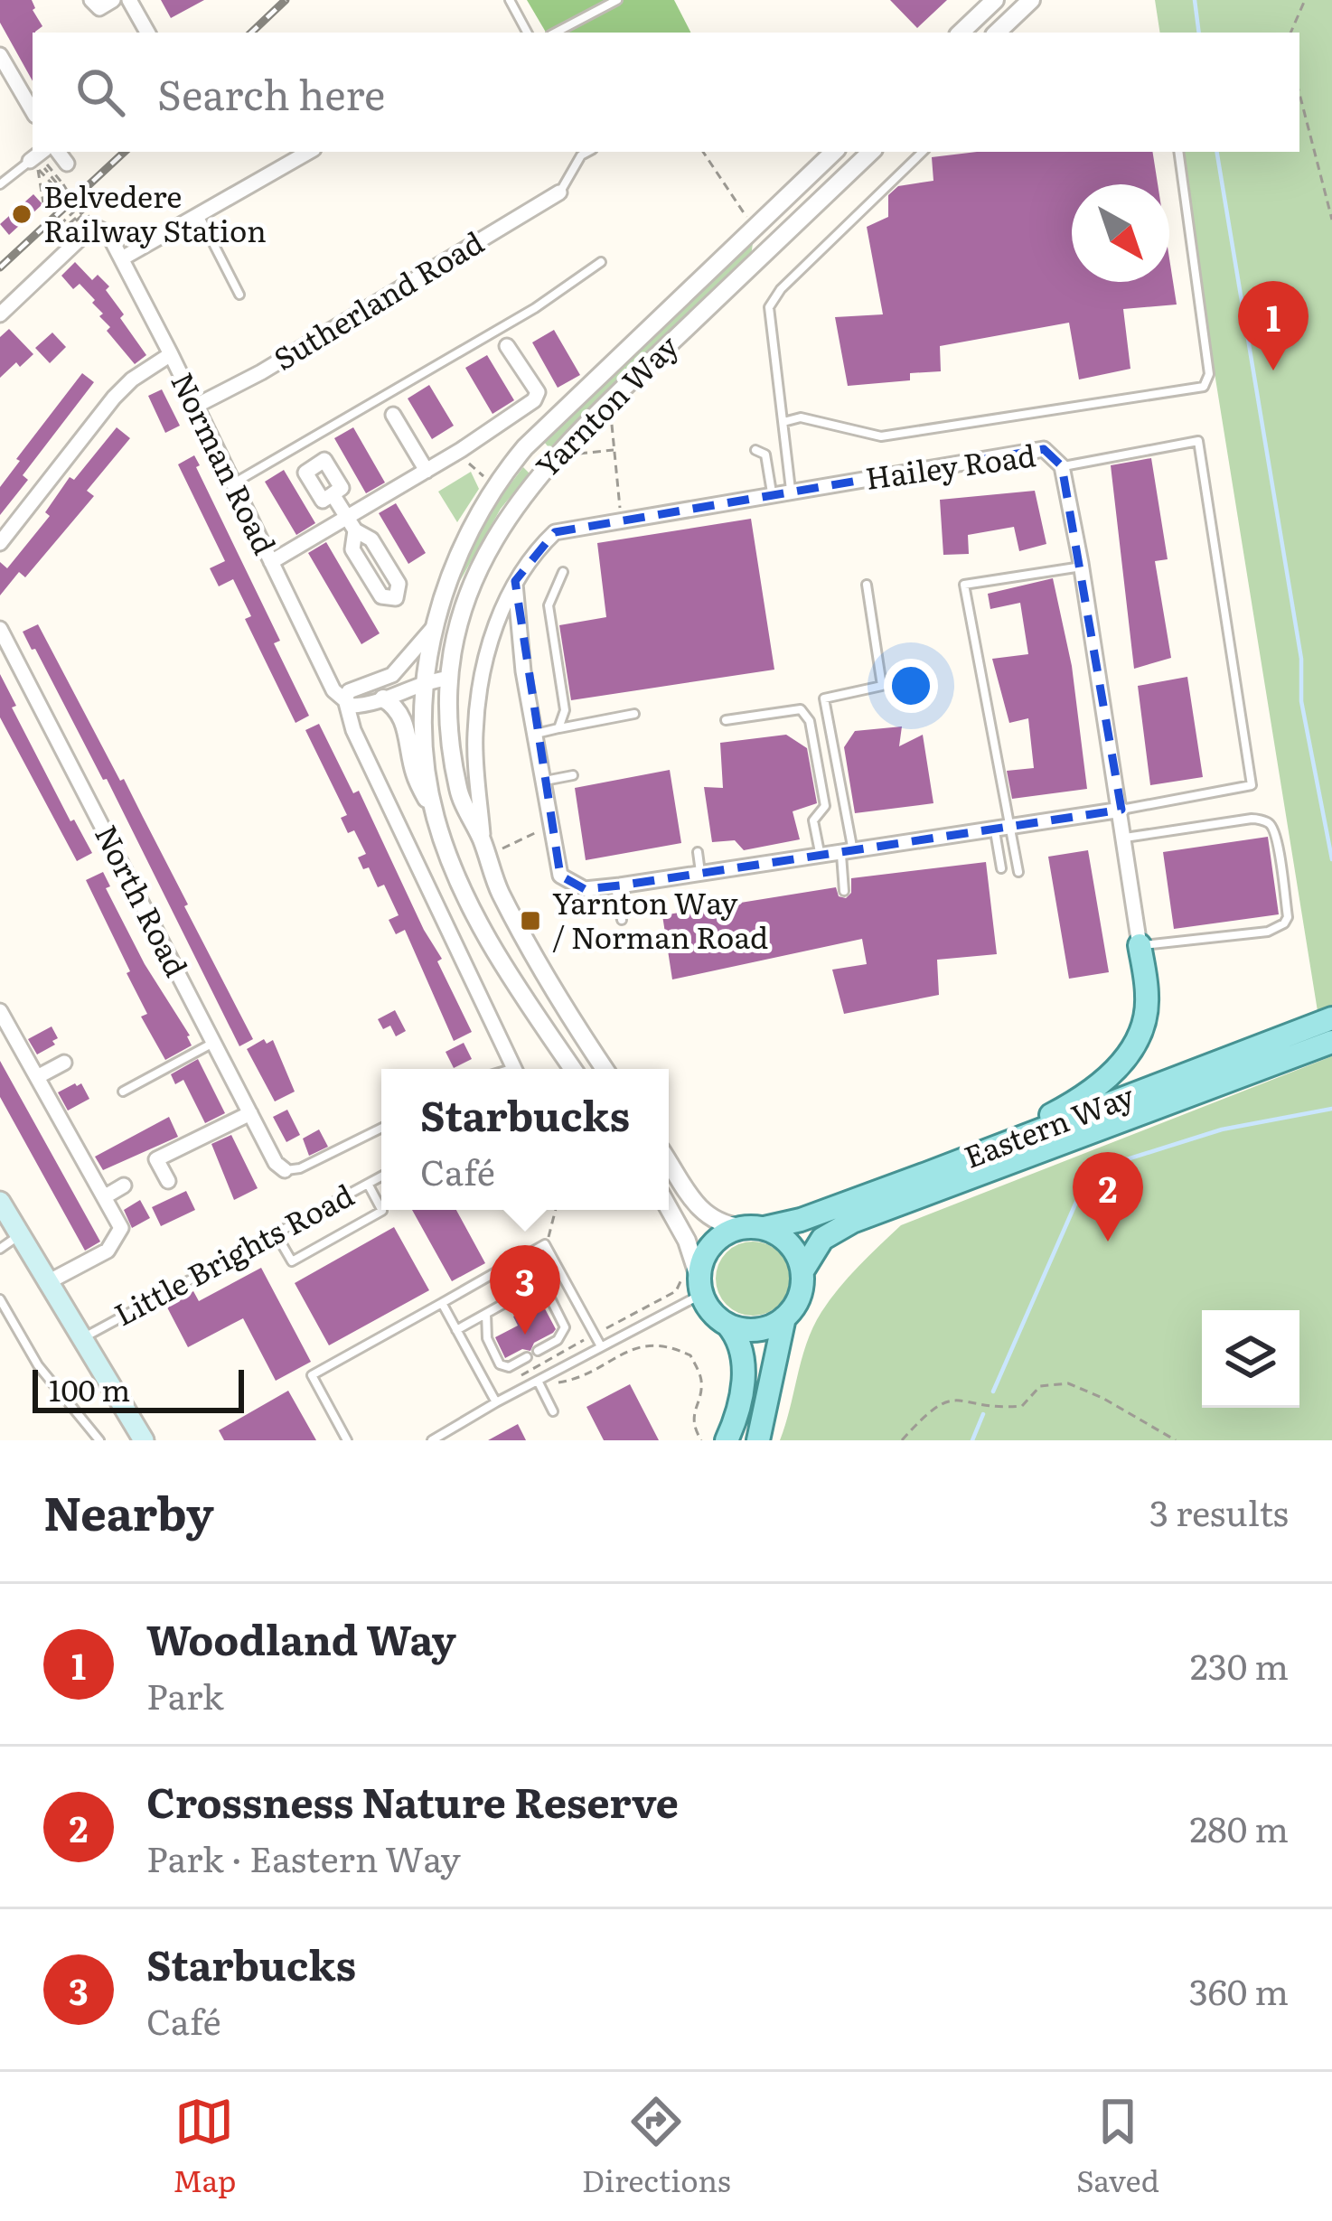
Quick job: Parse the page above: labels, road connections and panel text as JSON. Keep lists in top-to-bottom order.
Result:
{
  "streets": {
    "main road": ["Eastern Way"],
    "street": [
      "Sutherland Road",
      "Yarnton Way",
      "Norman Road",
      "Hailey Road",
      "North Road"
    ],
    "lane": ["Little Brights Road"]
  },
  "crossings": [
    ["Sutherland Road", "Norman Road"],
    ["Yarnton Way", "Hailey Road"]
  ],
  "places": {
    "other": ["Belvedere Railway Station"],
    "transit": ["Yarnton Way / Norman Road"]
  },
  "scale_bar": "100 m",
  "north": "bottom right",
  "page": {
    "search": "Search here",
    "pins": ["1", "2", "3"],
    "popup": ["Starbucks", "Café"],
    "scale": "100 m",
    "heading": ["Nearby", "3 results"],
    "list": [
      {
        "mark": "1",
        "name": "Woodland Way",
        "note": "Park",
        "value": "230 m"
      },
      {
        "mark": "2",
        "name": "Crossness Nature Reserve",
        "note": "Park · Eastern Way",
        "value": "280 m"
      },
      {
        "mark": "3",
        "name": "Starbucks",
        "note": "Café",
        "value": "360 m"
      }
    ],
    "nav": ["Map", "Directions", "Saved"]
  }
}
